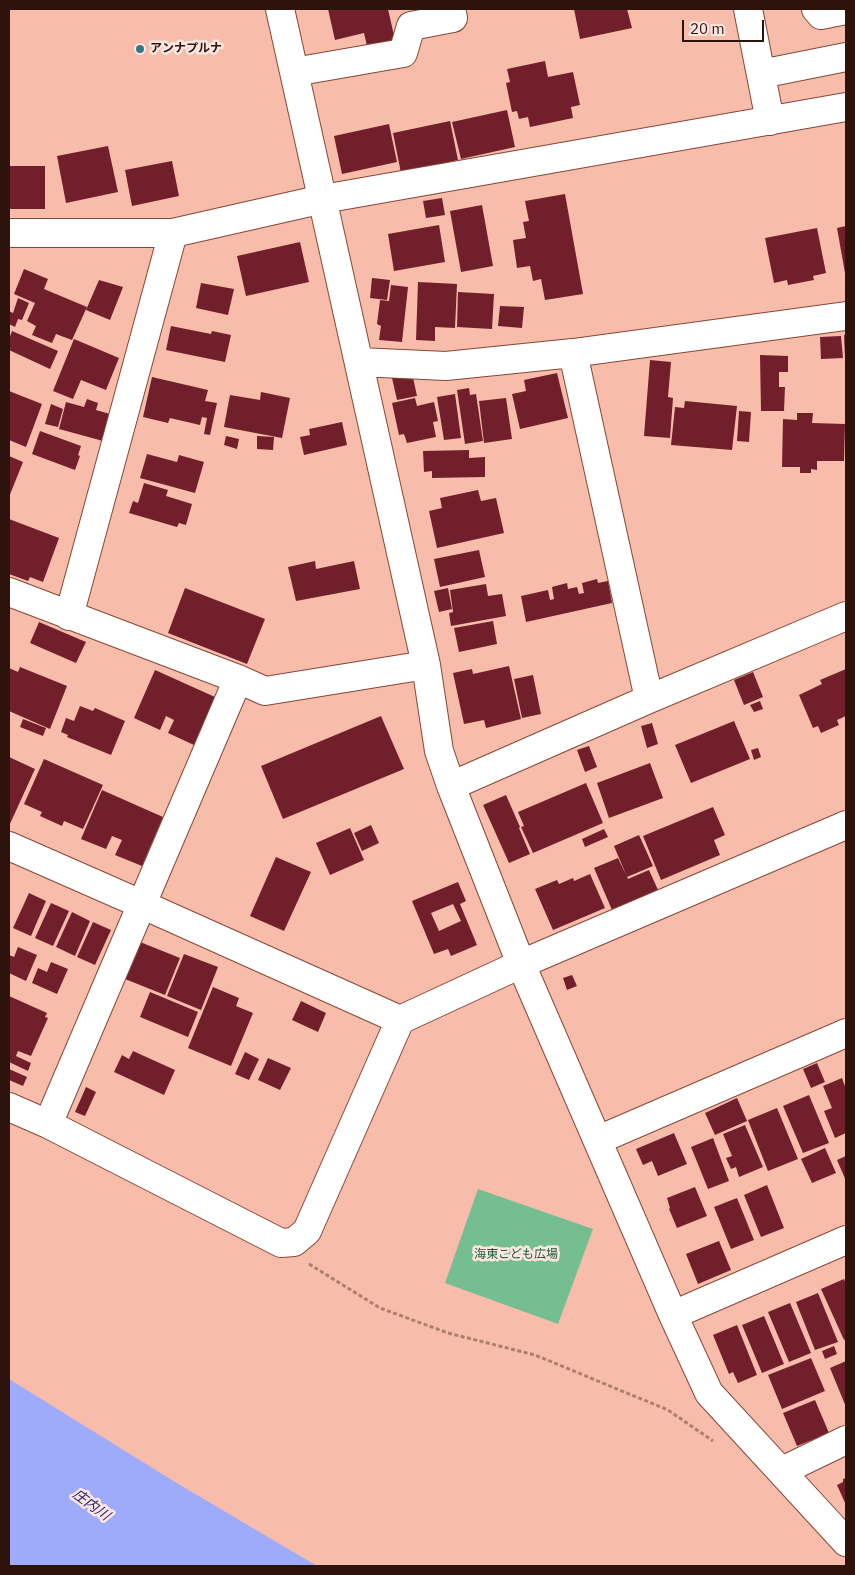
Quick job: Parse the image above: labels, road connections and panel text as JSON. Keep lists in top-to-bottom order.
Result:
{
  "water": ["庄内川"],
  "parks": ["海東こども広場"],
  "places": ["アンナプルナ"],
  "scale_bar": "20 m"
}
